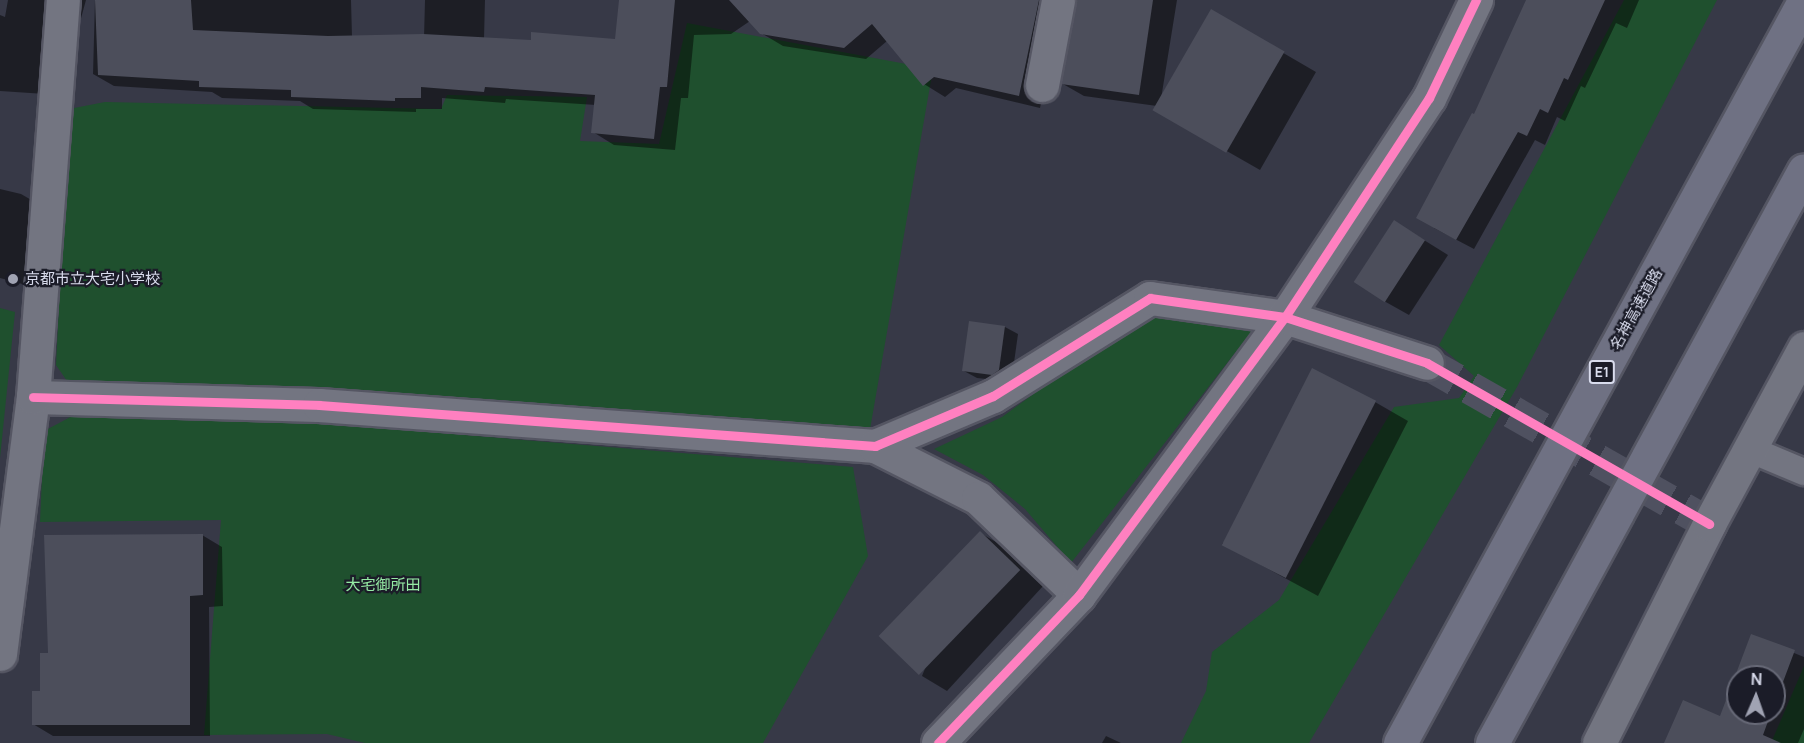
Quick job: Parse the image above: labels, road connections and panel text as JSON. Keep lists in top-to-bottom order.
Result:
{
  "streets": {
    "highway": ["名神高速道路", "E1"]
  },
  "parks": ["大宅御所田"],
  "places": ["京都市立大宅小学校"],
  "north": "top"
}
